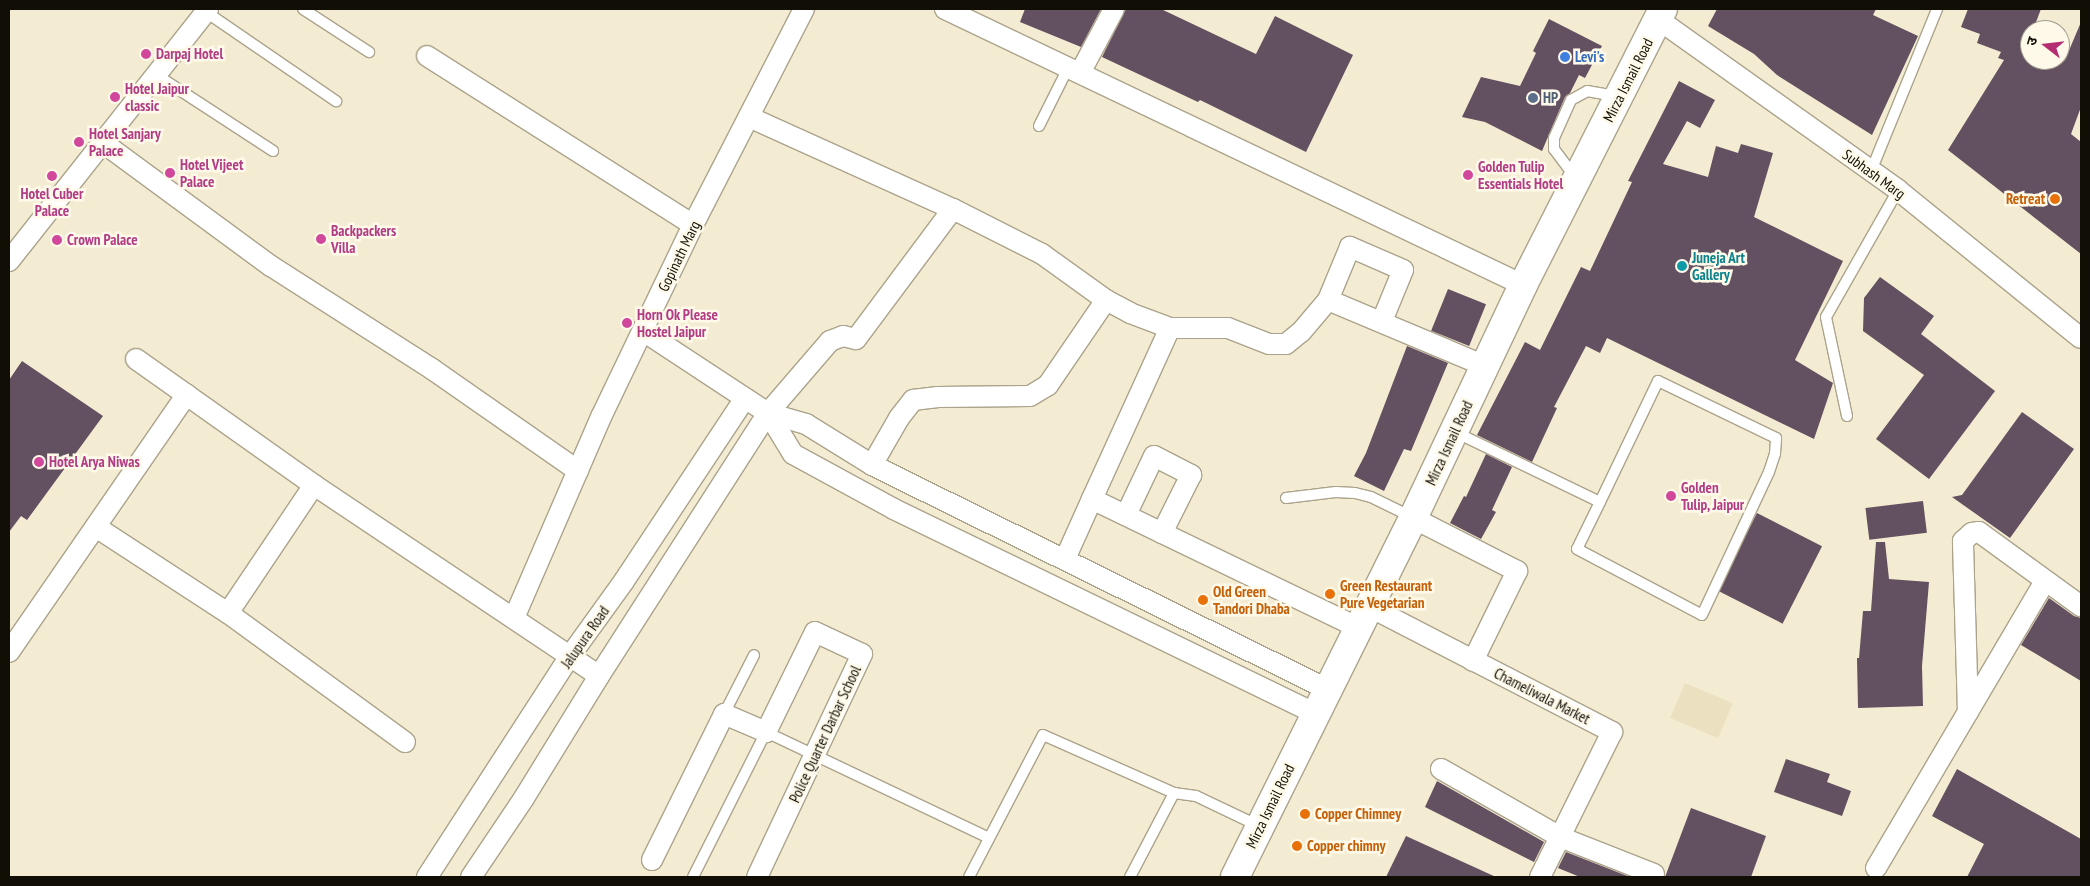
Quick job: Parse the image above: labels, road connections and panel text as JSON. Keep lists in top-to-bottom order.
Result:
{
  "streets": {
    "highway": ["Mirza Ismail Road"],
    "street": [
      "Subhash Marg",
      "Gopinath Marg",
      "Jalupura Road",
      "Chameliwala Market",
      "Police Quarter Darbar School"
    ]
  },
  "crossings": [
    ["Mirza Ismail Road", "Subhash Marg"],
    ["Mirza Ismail Road", "Chameliwala Market"]
  ],
  "places": [
    "Darpaj Hotel",
    "Levi's",
    "Hotel Jaipur classic",
    "HP",
    "Hotel Sanjary Palace",
    "Hotel Vijeet Palace",
    "Golden Tulip Essentials Hotel",
    "Hotel Cuber Palace",
    "Retreat",
    "Backpackers Villa",
    "Crown Palace",
    "Juneja Art Gallery",
    "Horn Ok Please Hostel Jaipur",
    "Hotel Arya Niwas",
    "Golden Tulip, Jaipur",
    "Green Restaurant Pure Vegetarian",
    "Old Green Tandori Dhaba",
    "Copper Chimney",
    "Copper chimny"
  ],
  "north": "left"
}
